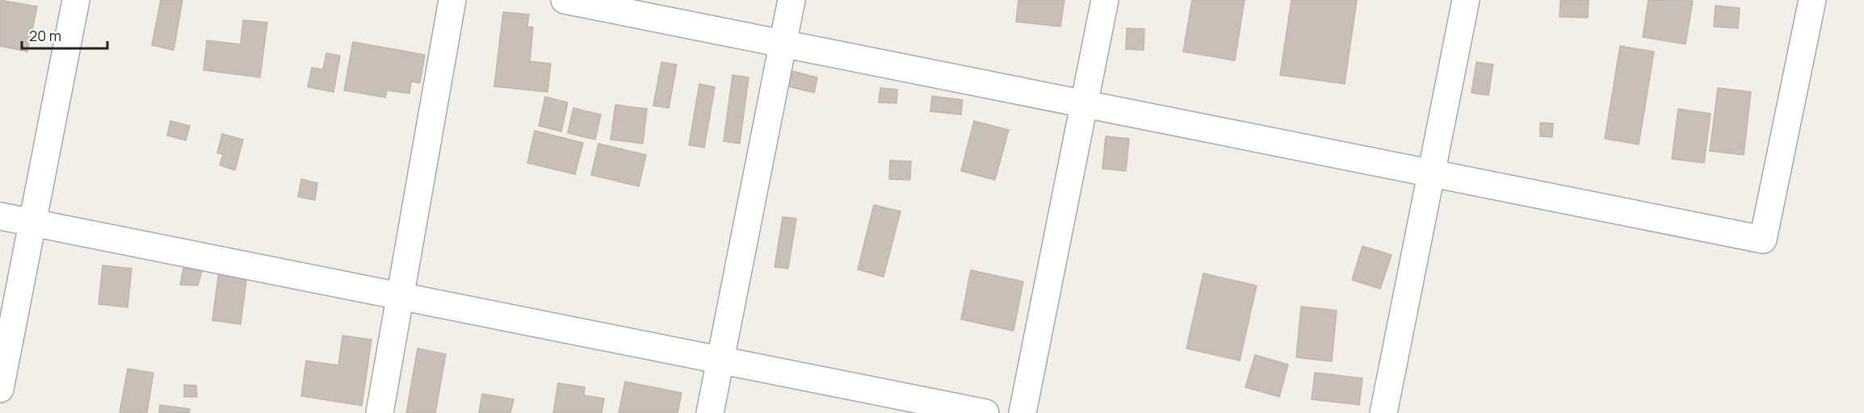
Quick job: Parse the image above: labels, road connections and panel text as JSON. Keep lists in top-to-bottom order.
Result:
{
  "scale_bar": "20 m"
}
